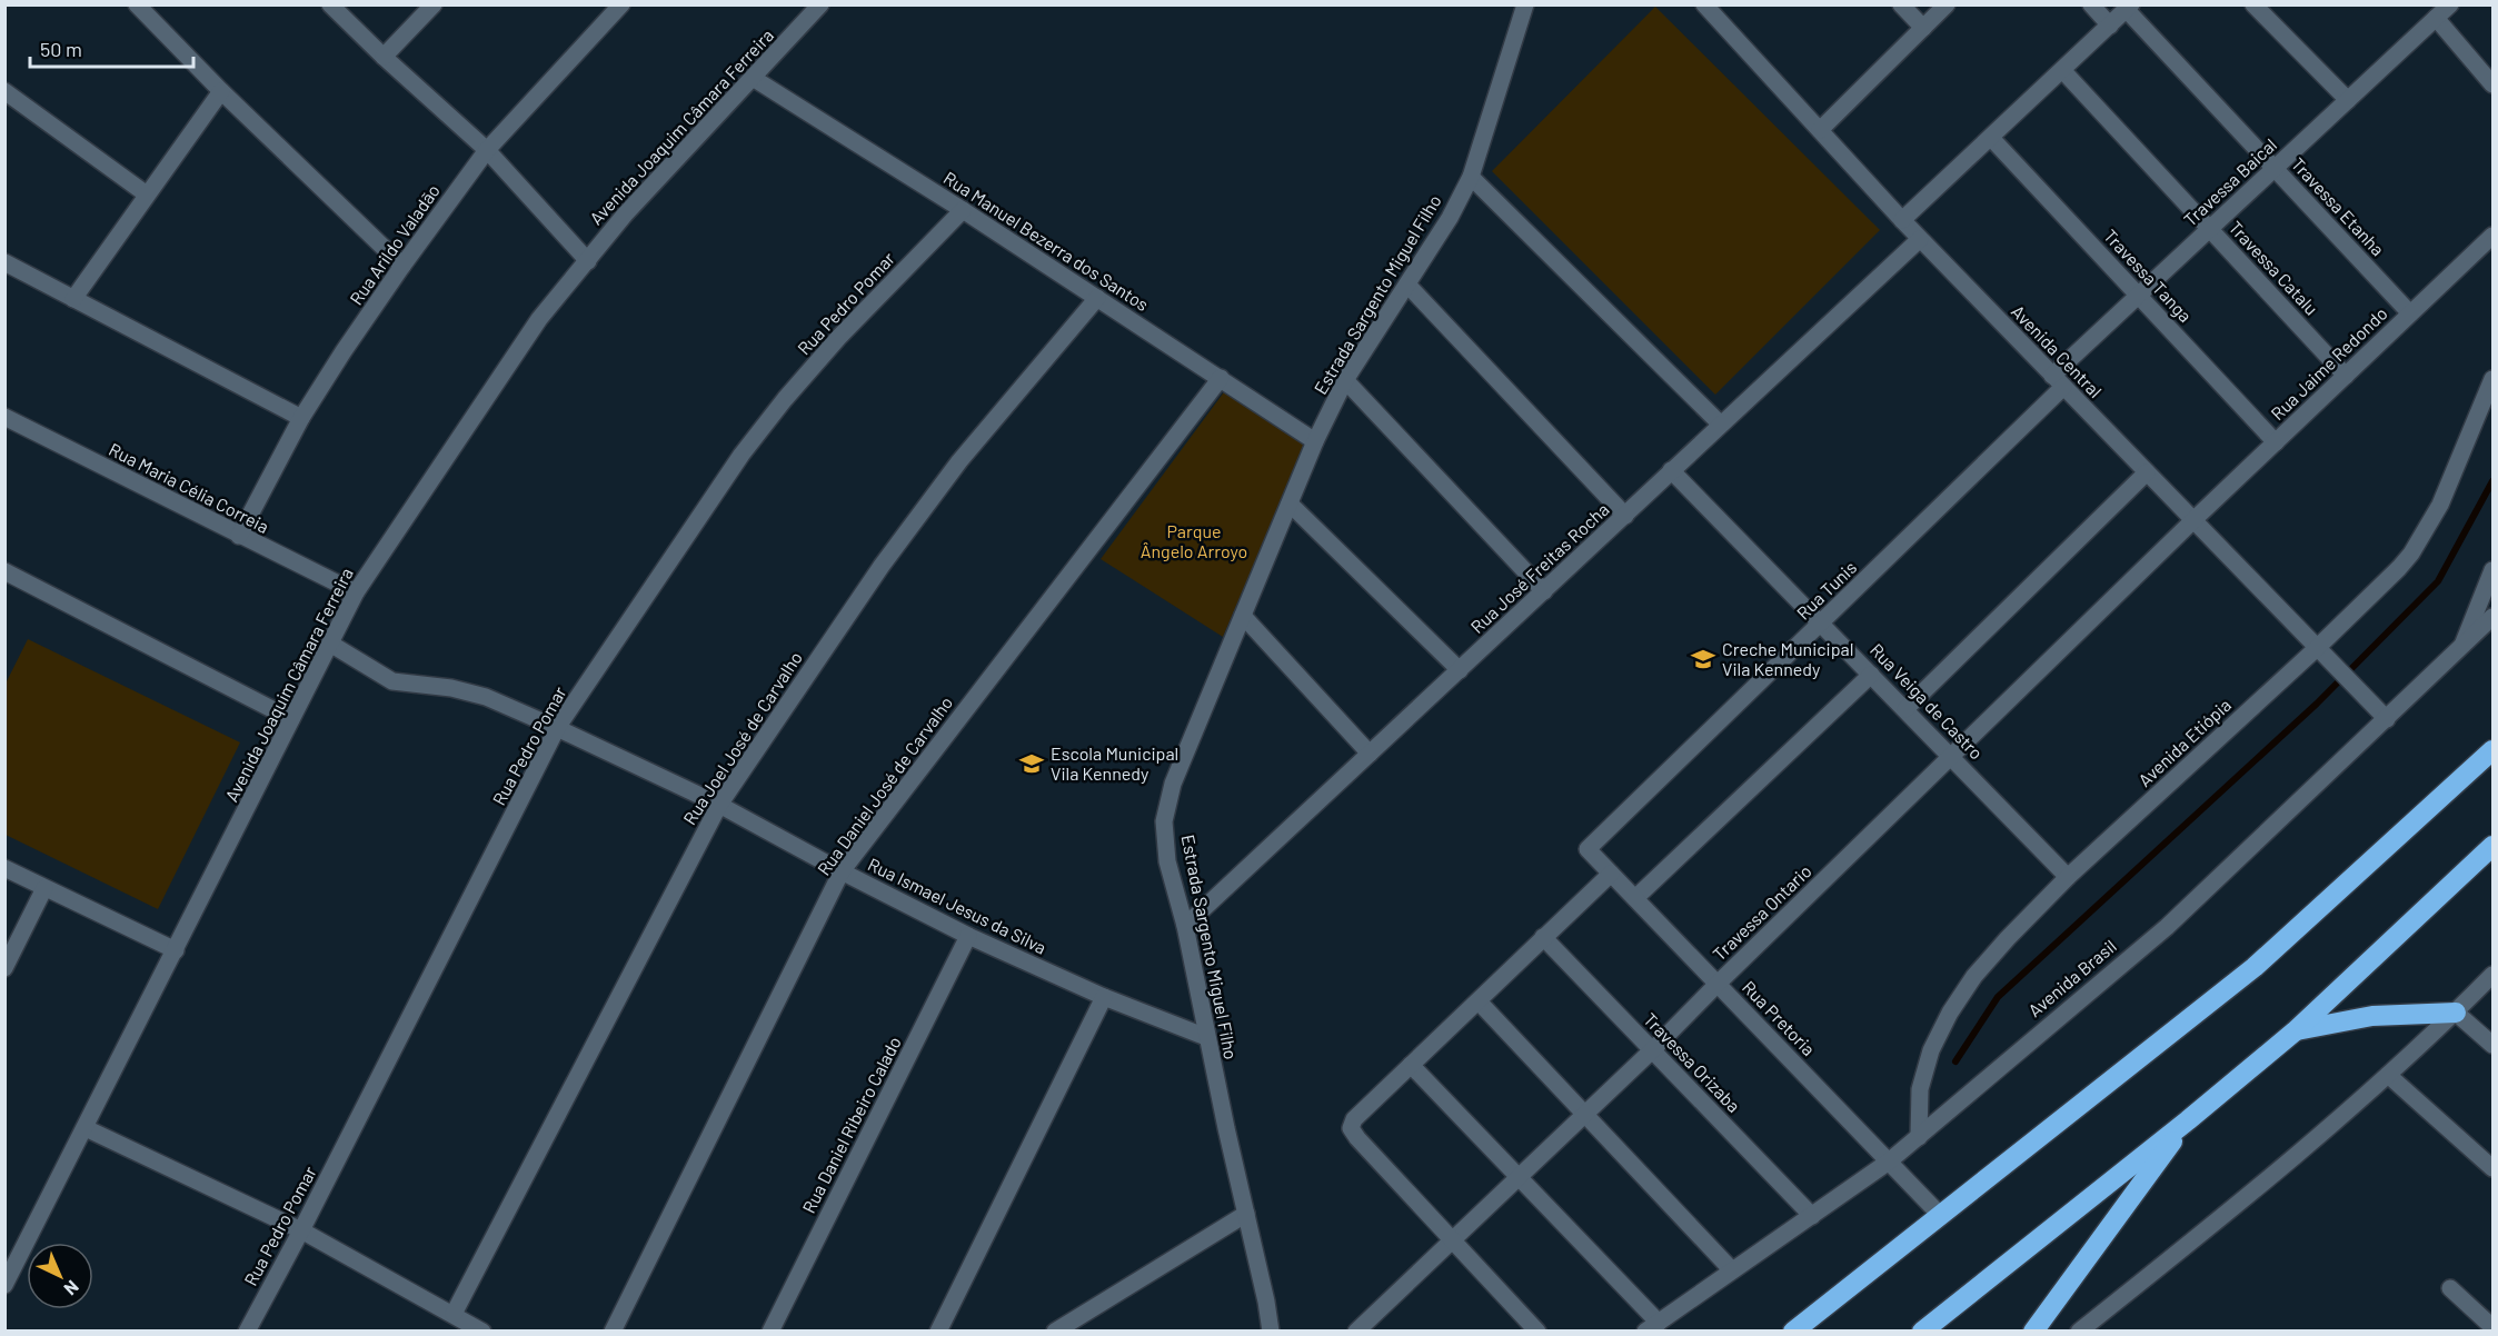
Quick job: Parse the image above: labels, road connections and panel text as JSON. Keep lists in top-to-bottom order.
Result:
{
  "streets": {
    "street": [
      "Avenida Joaquim Câmara Ferreira",
      "Travessa Baical",
      "Travessa Etanha",
      "Rua Manuel Bezerra dos Santos",
      "Rua Arildo Valadão",
      "Travessa Catalu",
      "Travessa Tanga",
      "Estrada Sargento Miguel Filho",
      "Rua Pedro Pomar",
      "Avenida Central",
      "Rua Jaime Redondo",
      "Rua Maria Célia Correia",
      "Rua José Freitas Rocha",
      "Rua Tunis",
      "Rua Veiga de Castro",
      "Rua Joel José de Carvalho",
      "Avenida Etiópia",
      "Rua Daniel José de Carvalho",
      "Rua Ismael Jesus da Silva",
      "Travessa Ontario",
      "Avenida Brasil",
      "Rua Pretoria",
      "Travessa Orizaba",
      "Rua Daniel Ribeiro Calado"
    ]
  },
  "crossings": [
    ["Avenida Joaquim Câmara Ferreira", "Rua Manuel Bezerra dos Santos"],
    ["Avenida Joaquim Câmara Ferreira", "Rua Maria Célia Correia"],
    ["Avenida Joaquim Câmara Ferreira", "Rua Ismael Jesus da Silva"],
    ["Travessa Baical", "Travessa Etanha"],
    ["Travessa Baical", "Travessa Catalu"],
    ["Travessa Baical", "Travessa Tanga"],
    ["Travessa Baical", "Avenida Central"],
    ["Travessa Baical", "Rua Tunis"],
    ["Travessa Etanha", "Rua Jaime Redondo"],
    ["Rua Manuel Bezerra dos Santos", "Estrada Sargento Miguel Filho"],
    ["Rua Manuel Bezerra dos Santos", "Rua Pedro Pomar"],
    ["Rua Manuel Bezerra dos Santos", "Rua Joel José de Carvalho"],
    ["Rua Manuel Bezerra dos Santos", "Rua Daniel José de Carvalho"],
    ["Rua Arildo Valadão", "Rua Maria Célia Correia"],
    ["Travessa Catalu", "Rua Jaime Redondo"],
    ["Travessa Tanga", "Rua Jaime Redondo"],
    ["Estrada Sargento Miguel Filho", "Rua José Freitas Rocha"],
    ["Estrada Sargento Miguel Filho", "Rua Ismael Jesus da Silva"],
    ["Rua Pedro Pomar", "Rua Ismael Jesus da Silva"],
    ["Avenida Central", "Rua Jaime Redondo"],
    ["Avenida Central", "Rua José Freitas Rocha"],
    ["Avenida Central", "Rua Tunis"],
    ["Avenida Central", "Avenida Etiópia"],
    ["Avenida Central", "Travessa Ontario"],
    ["Avenida Central", "Avenida Brasil"],
    ["Rua Jaime Redondo", "Travessa Ontario"],
    ["Rua José Freitas Rocha", "Rua Veiga de Castro"],
    ["Rua Tunis", "Rua Veiga de Castro"],
    ["Rua Tunis", "Rua Pretoria"],
    ["Rua Veiga de Castro", "Avenida Etiópia"],
    ["Rua Veiga de Castro", "Travessa Ontario"],
    ["Rua Joel José de Carvalho", "Rua Ismael Jesus da Silva"],
    ["Avenida Etiópia", "Avenida Brasil"],
    ["Rua Daniel José de Carvalho", "Rua Ismael Jesus da Silva"],
    ["Rua Ismael Jesus da Silva", "Rua Daniel Ribeiro Calado"],
    ["Travessa Ontario", "Rua Pretoria"],
    ["Travessa Ontario", "Travessa Orizaba"],
    ["Avenida Brasil", "Rua Pretoria"],
    ["Avenida Brasil", "Travessa Orizaba"]
  ],
  "parks": ["Parque Ângelo Arroyo"],
  "places": {
    "school or university": ["Creche Municipal Vila Kennedy", "Escola Municipal Vila Kennedy"]
  },
  "scale_bar": "50 m",
  "north": "bottom right"
}
